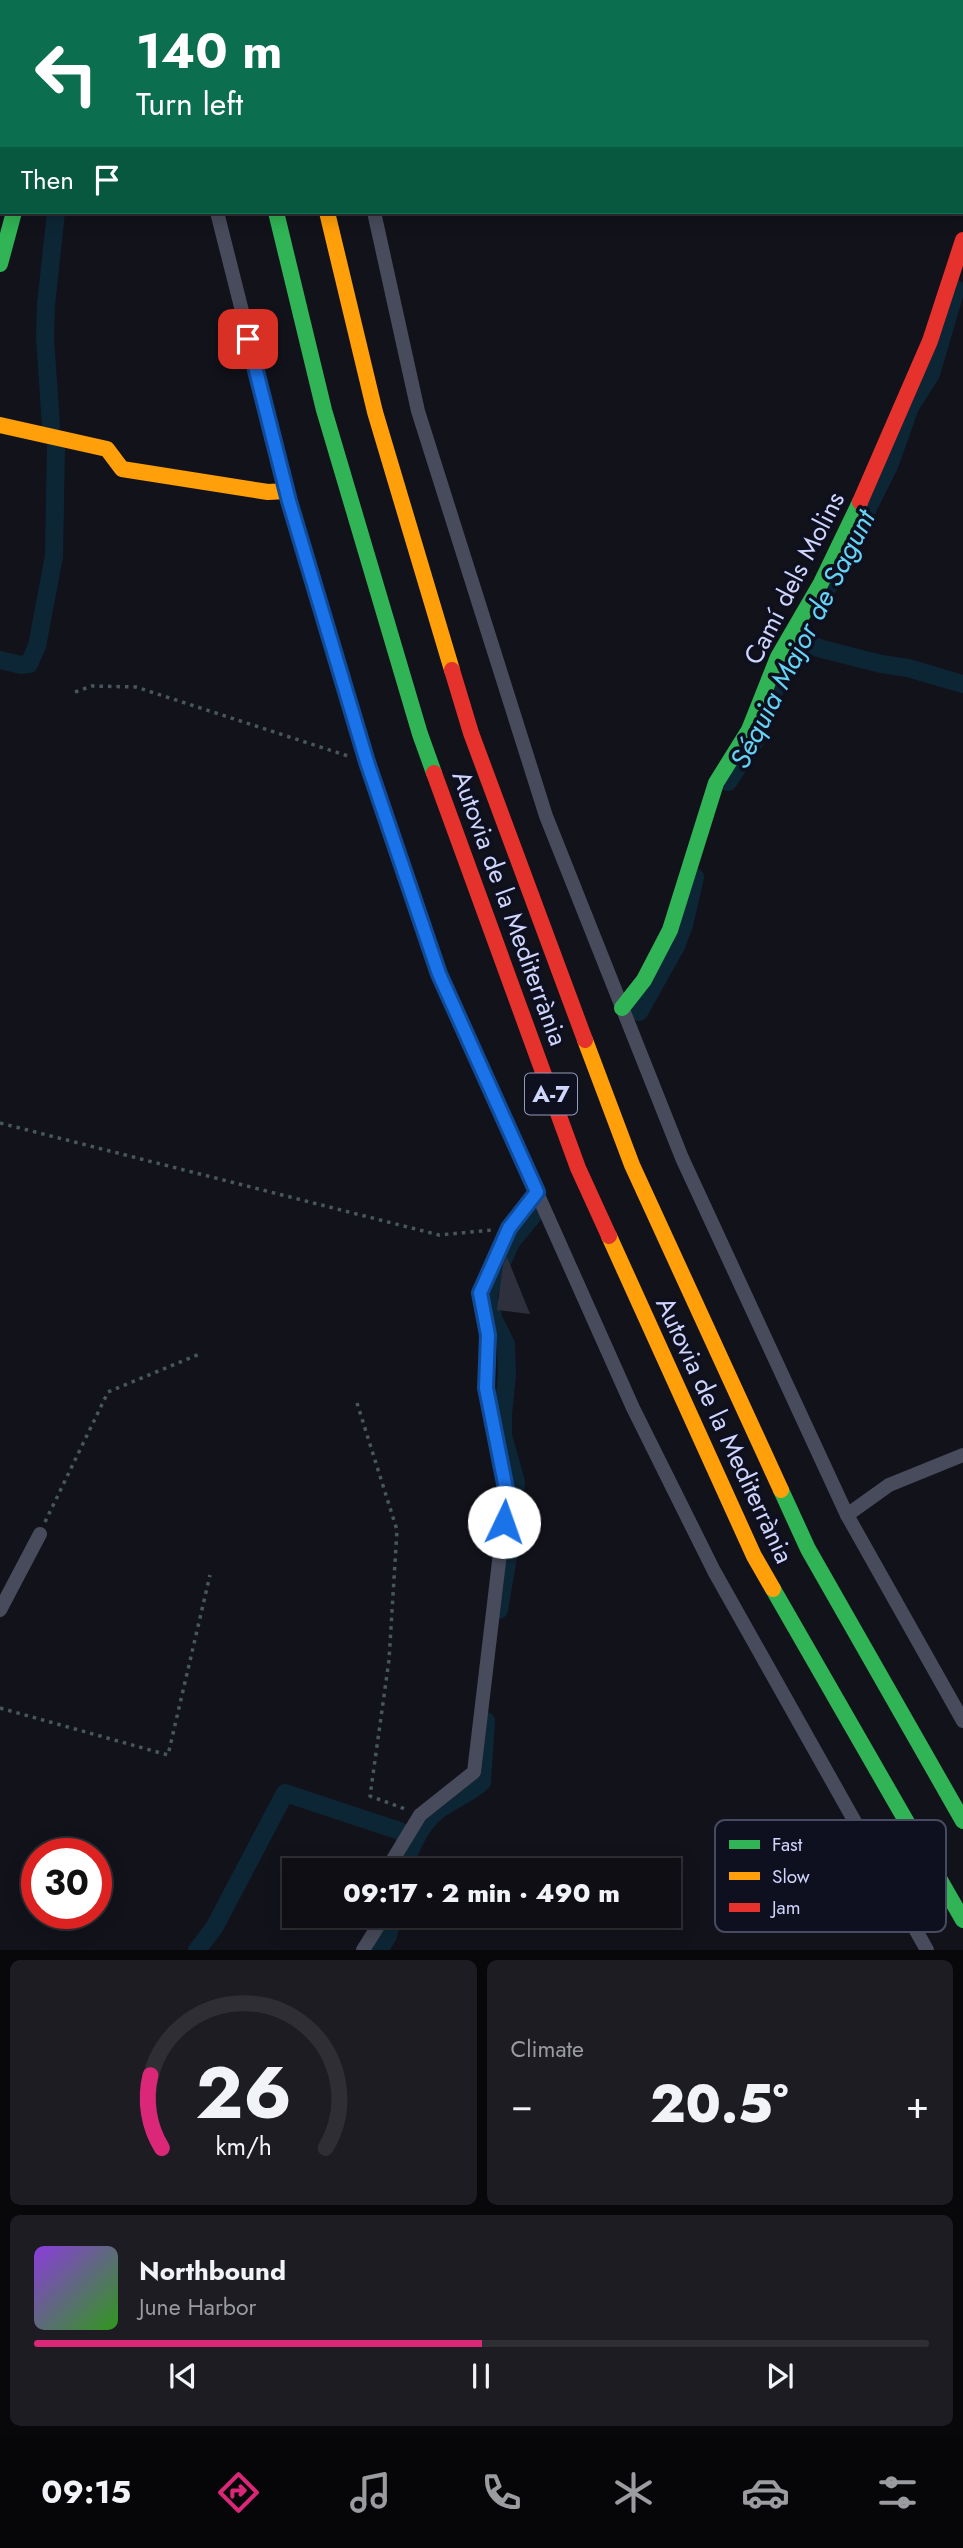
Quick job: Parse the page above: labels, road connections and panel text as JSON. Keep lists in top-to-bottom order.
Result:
{
  "streets": {
    "main road": ["Camí dels Molins", "Autovia de la Mediterrània", "A-7"]
  },
  "water": ["Séquia Major de Sagunt"],
  "legend": ["Fast", "Slow", "Jam"],
  "page": {
    "turn": ["140 m", "Turn left"],
    "then": "Then",
    "limit": "30",
    "trip": "09:17 · 2 min · 490 m",
    "tile": "Climate",
    "heat": ["−", "20.5°", "+"],
    "song": ["Northbound", "June Harbor"],
    "tabs": "09:15",
    "gauge": ["26", "km/h"]
  }
}
